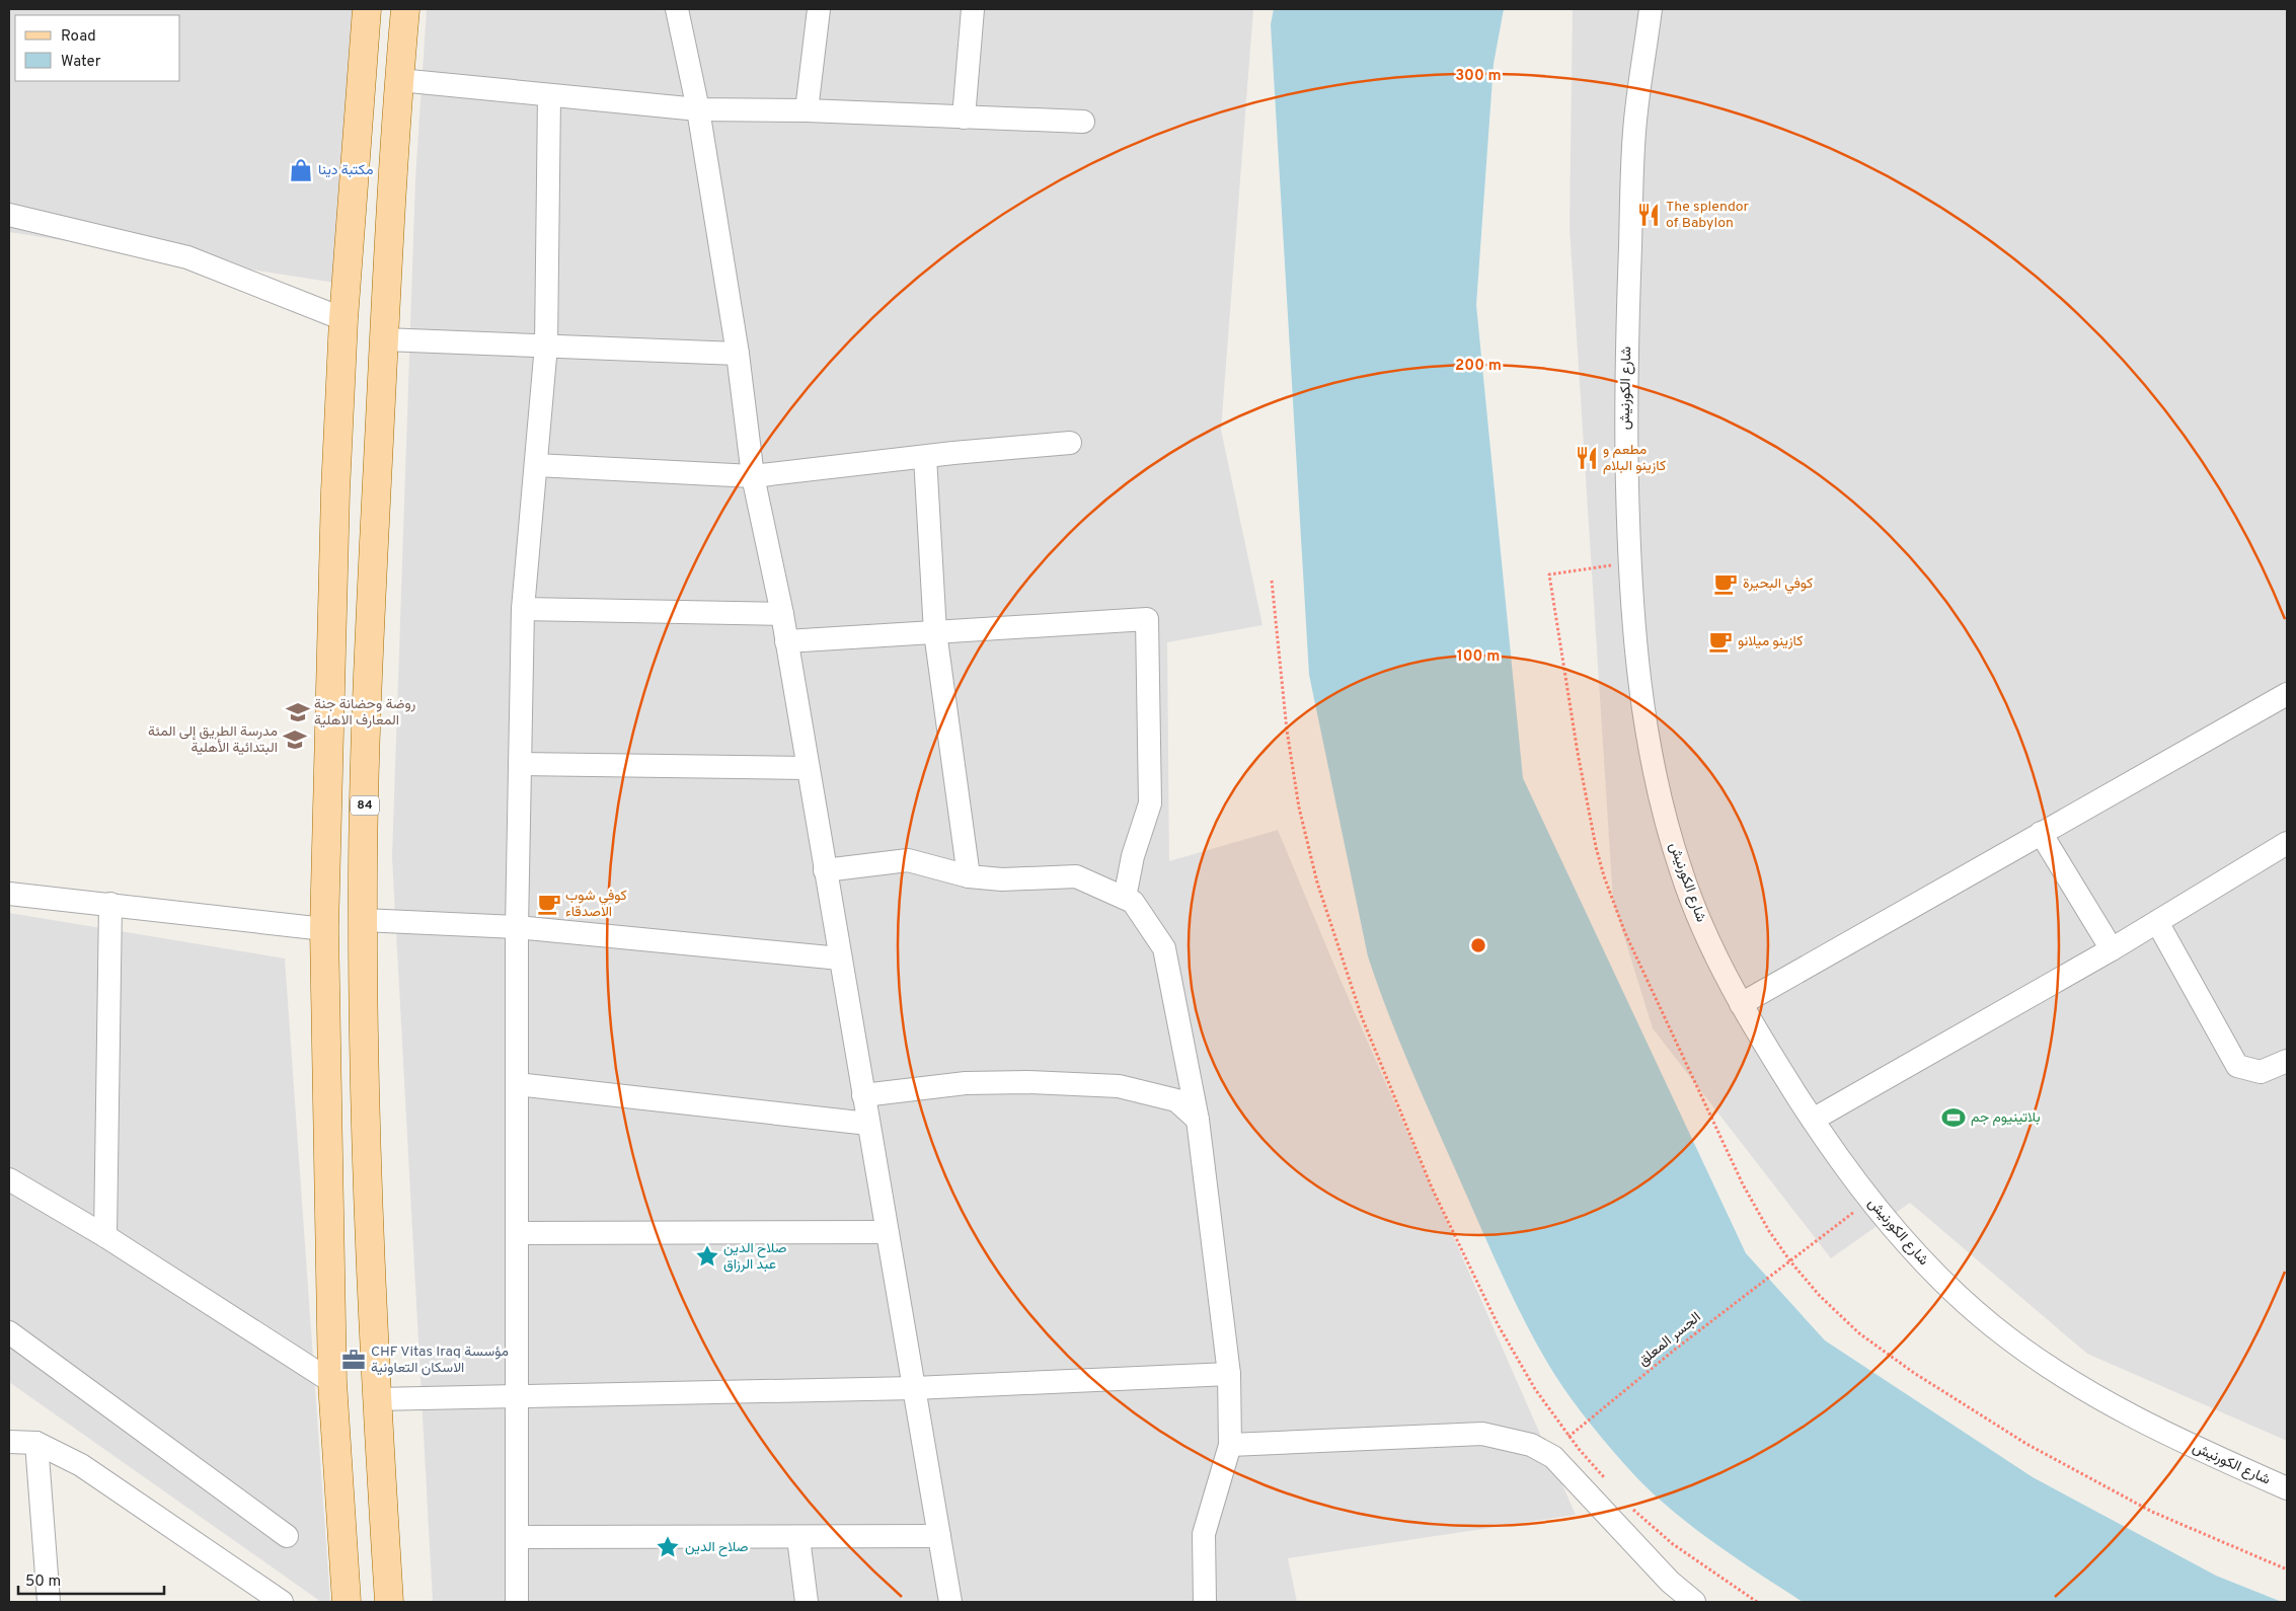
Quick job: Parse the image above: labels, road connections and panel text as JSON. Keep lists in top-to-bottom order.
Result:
{
  "streets": {
    "main road": ["84"],
    "street": ["شارع الكورنيش"],
    "path": ["الجسر المعلق"]
  },
  "crossings": [
    ["شارع الكورنيش", "الجسر المعلق"]
  ],
  "places": {
    "shop": ["مكتبة دينا"],
    "restaurant": ["The splendor of Babylon", "مطعم و كازينو البلام"],
    "cafe": ["كوفي البحيرة", "كازينو ميلانو", "كوفي شوب الاصدقاء"],
    "school or university": ["روضة وحضانة جنة المعارف الاهلية", "مدرسة الطريق إلى المئة البتدائية الأهلية"],
    "sports": ["بلاتينيوم جم"],
    "place": ["صلاح الدين عبد الرزاق", "صلاح الدين"],
    "office": ["CHF Vitas Iraq مؤسسة الاسكان التعاونية"]
  },
  "legend": ["Road", "Water"],
  "scale_bar": "50 m",
  "rings": ["300 m", "200 m", "100 m"]
}
